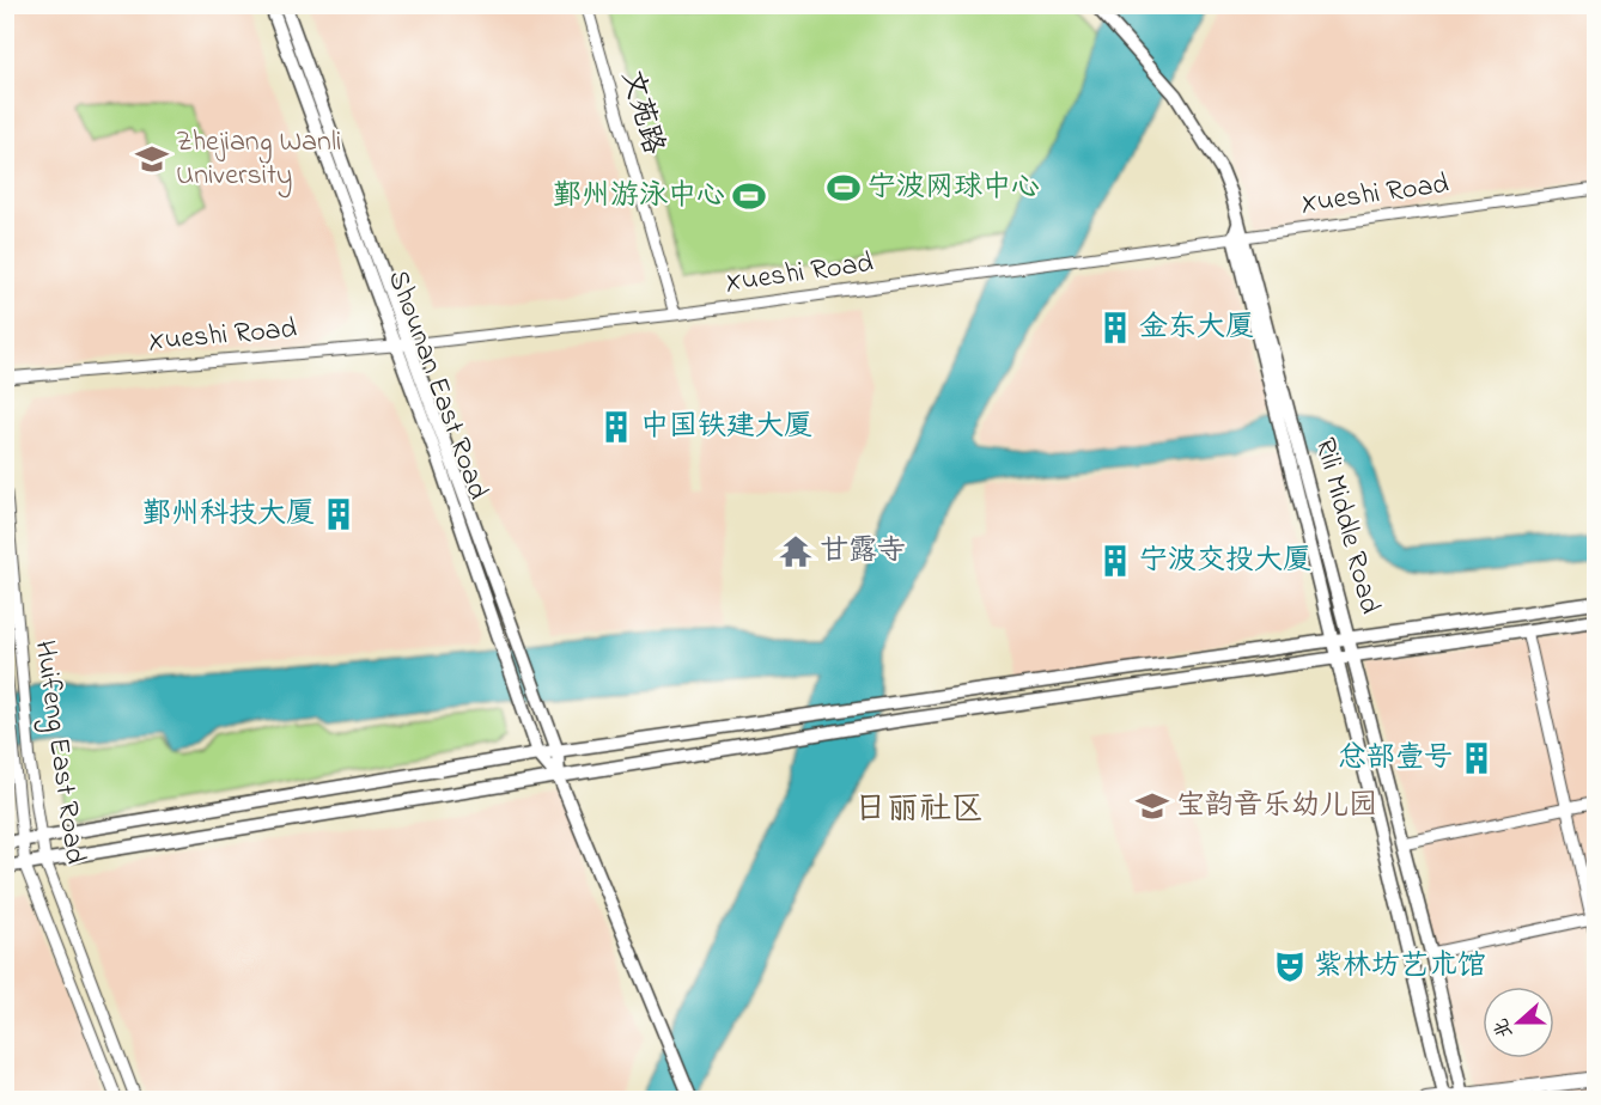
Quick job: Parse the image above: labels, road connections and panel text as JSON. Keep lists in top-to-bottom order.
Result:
{
  "streets": {
    "main road": ["Shounan East Road", "Rili Middle Road"],
    "street": ["文苑路", "Xueshi Road", "Huifeng East Road"]
  },
  "crossings": [
    ["文苑路", "Xueshi Road"],
    ["Xueshi Road", "Shounan East Road"],
    ["Xueshi Road", "Rili Middle Road"]
  ],
  "districts": ["日丽社区"],
  "places": {
    "school or university": ["Zhejiang Wanli University", "宝韵音乐幼儿园"],
    "sports": ["宁波网球中心", "鄞州游泳中心"],
    "building": [
      "金东大厦",
      "中国铁建大厦",
      "鄞州科技大厦",
      "宁波交投大厦",
      "总部壹号"
    ],
    "temple": ["甘露寺"],
    "theatre": ["紫林坊艺术馆"]
  },
  "north": "left"
}
